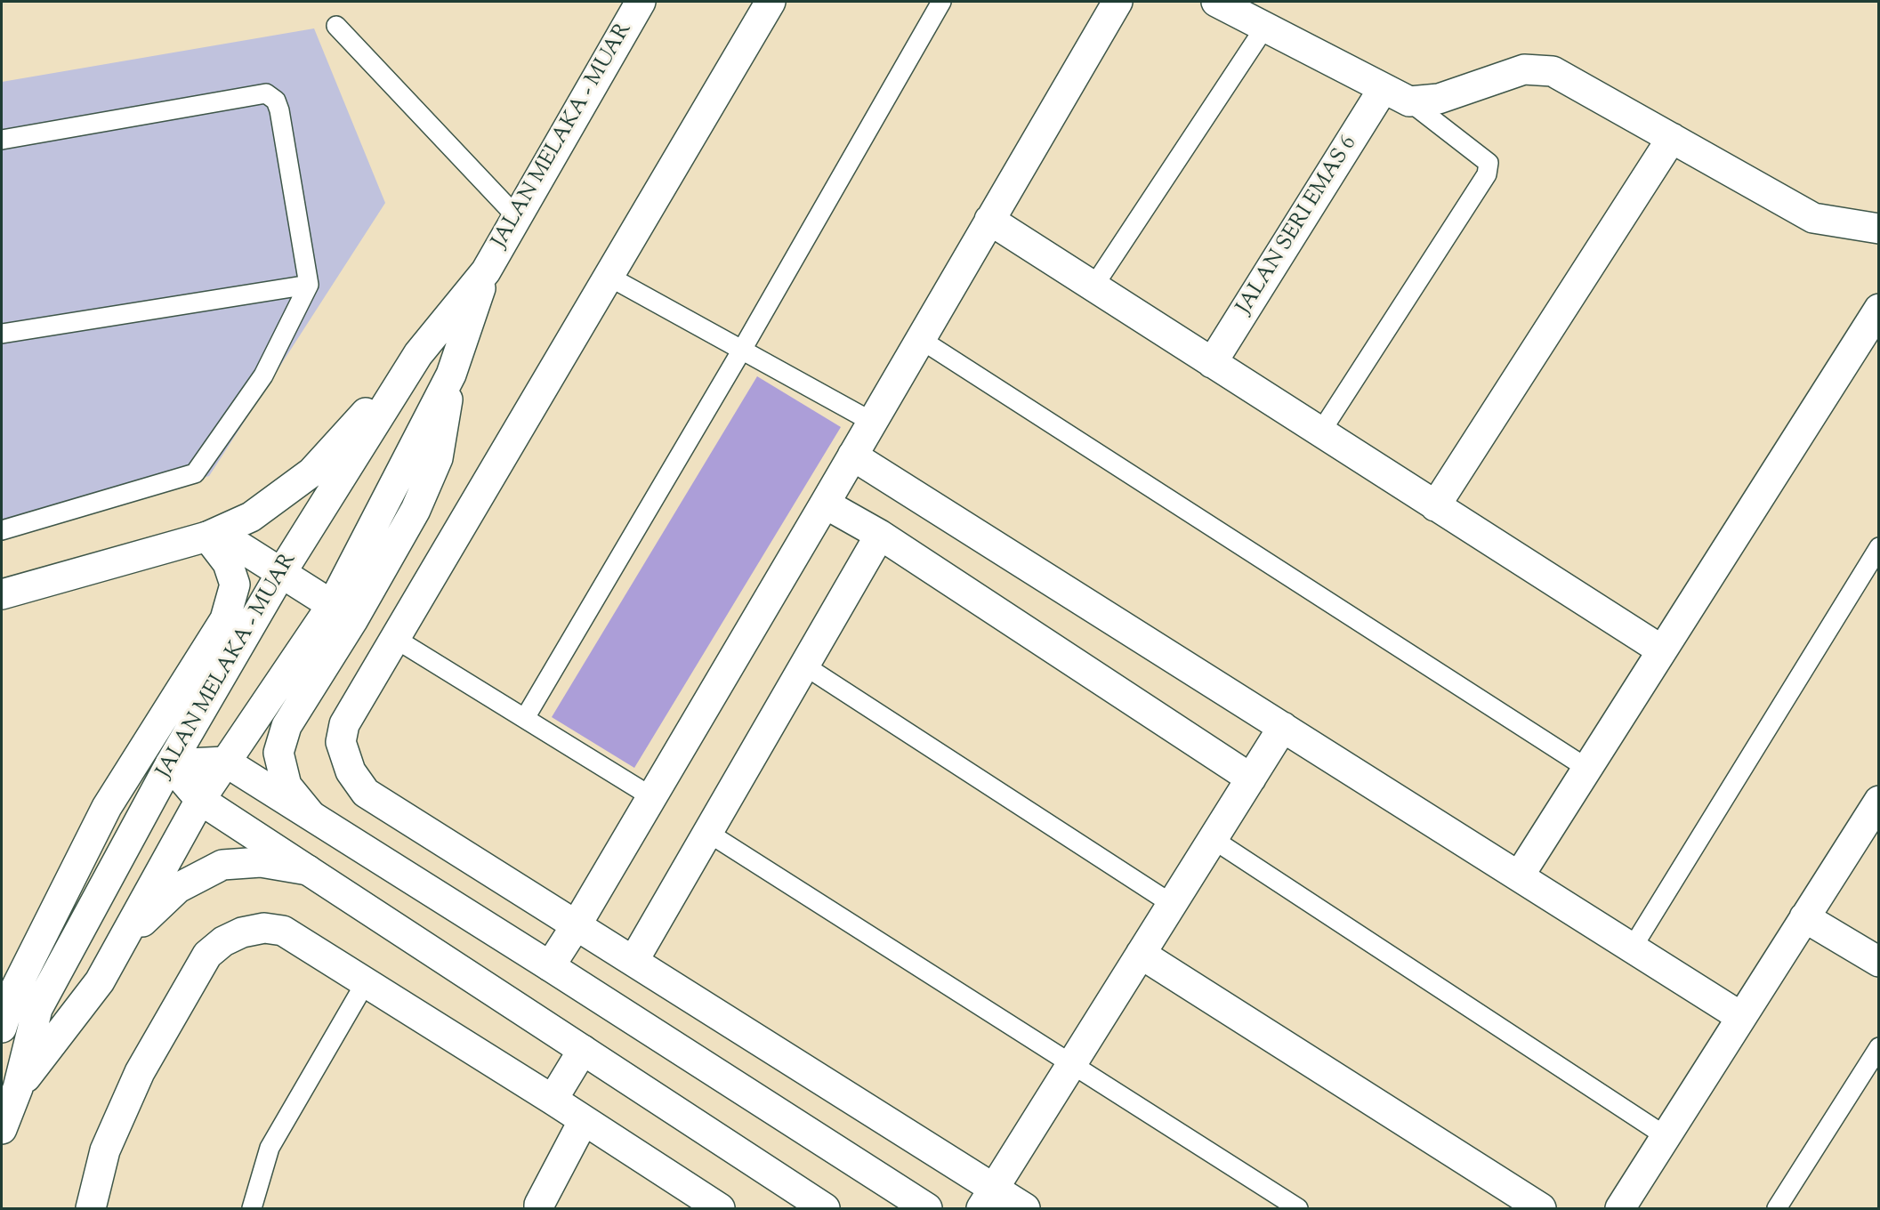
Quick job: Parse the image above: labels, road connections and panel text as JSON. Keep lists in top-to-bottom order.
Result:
{
  "streets": {
    "street": ["JALAN MELAKA - MUAR", "JALAN SERI EMAS 6"]
  }
}
